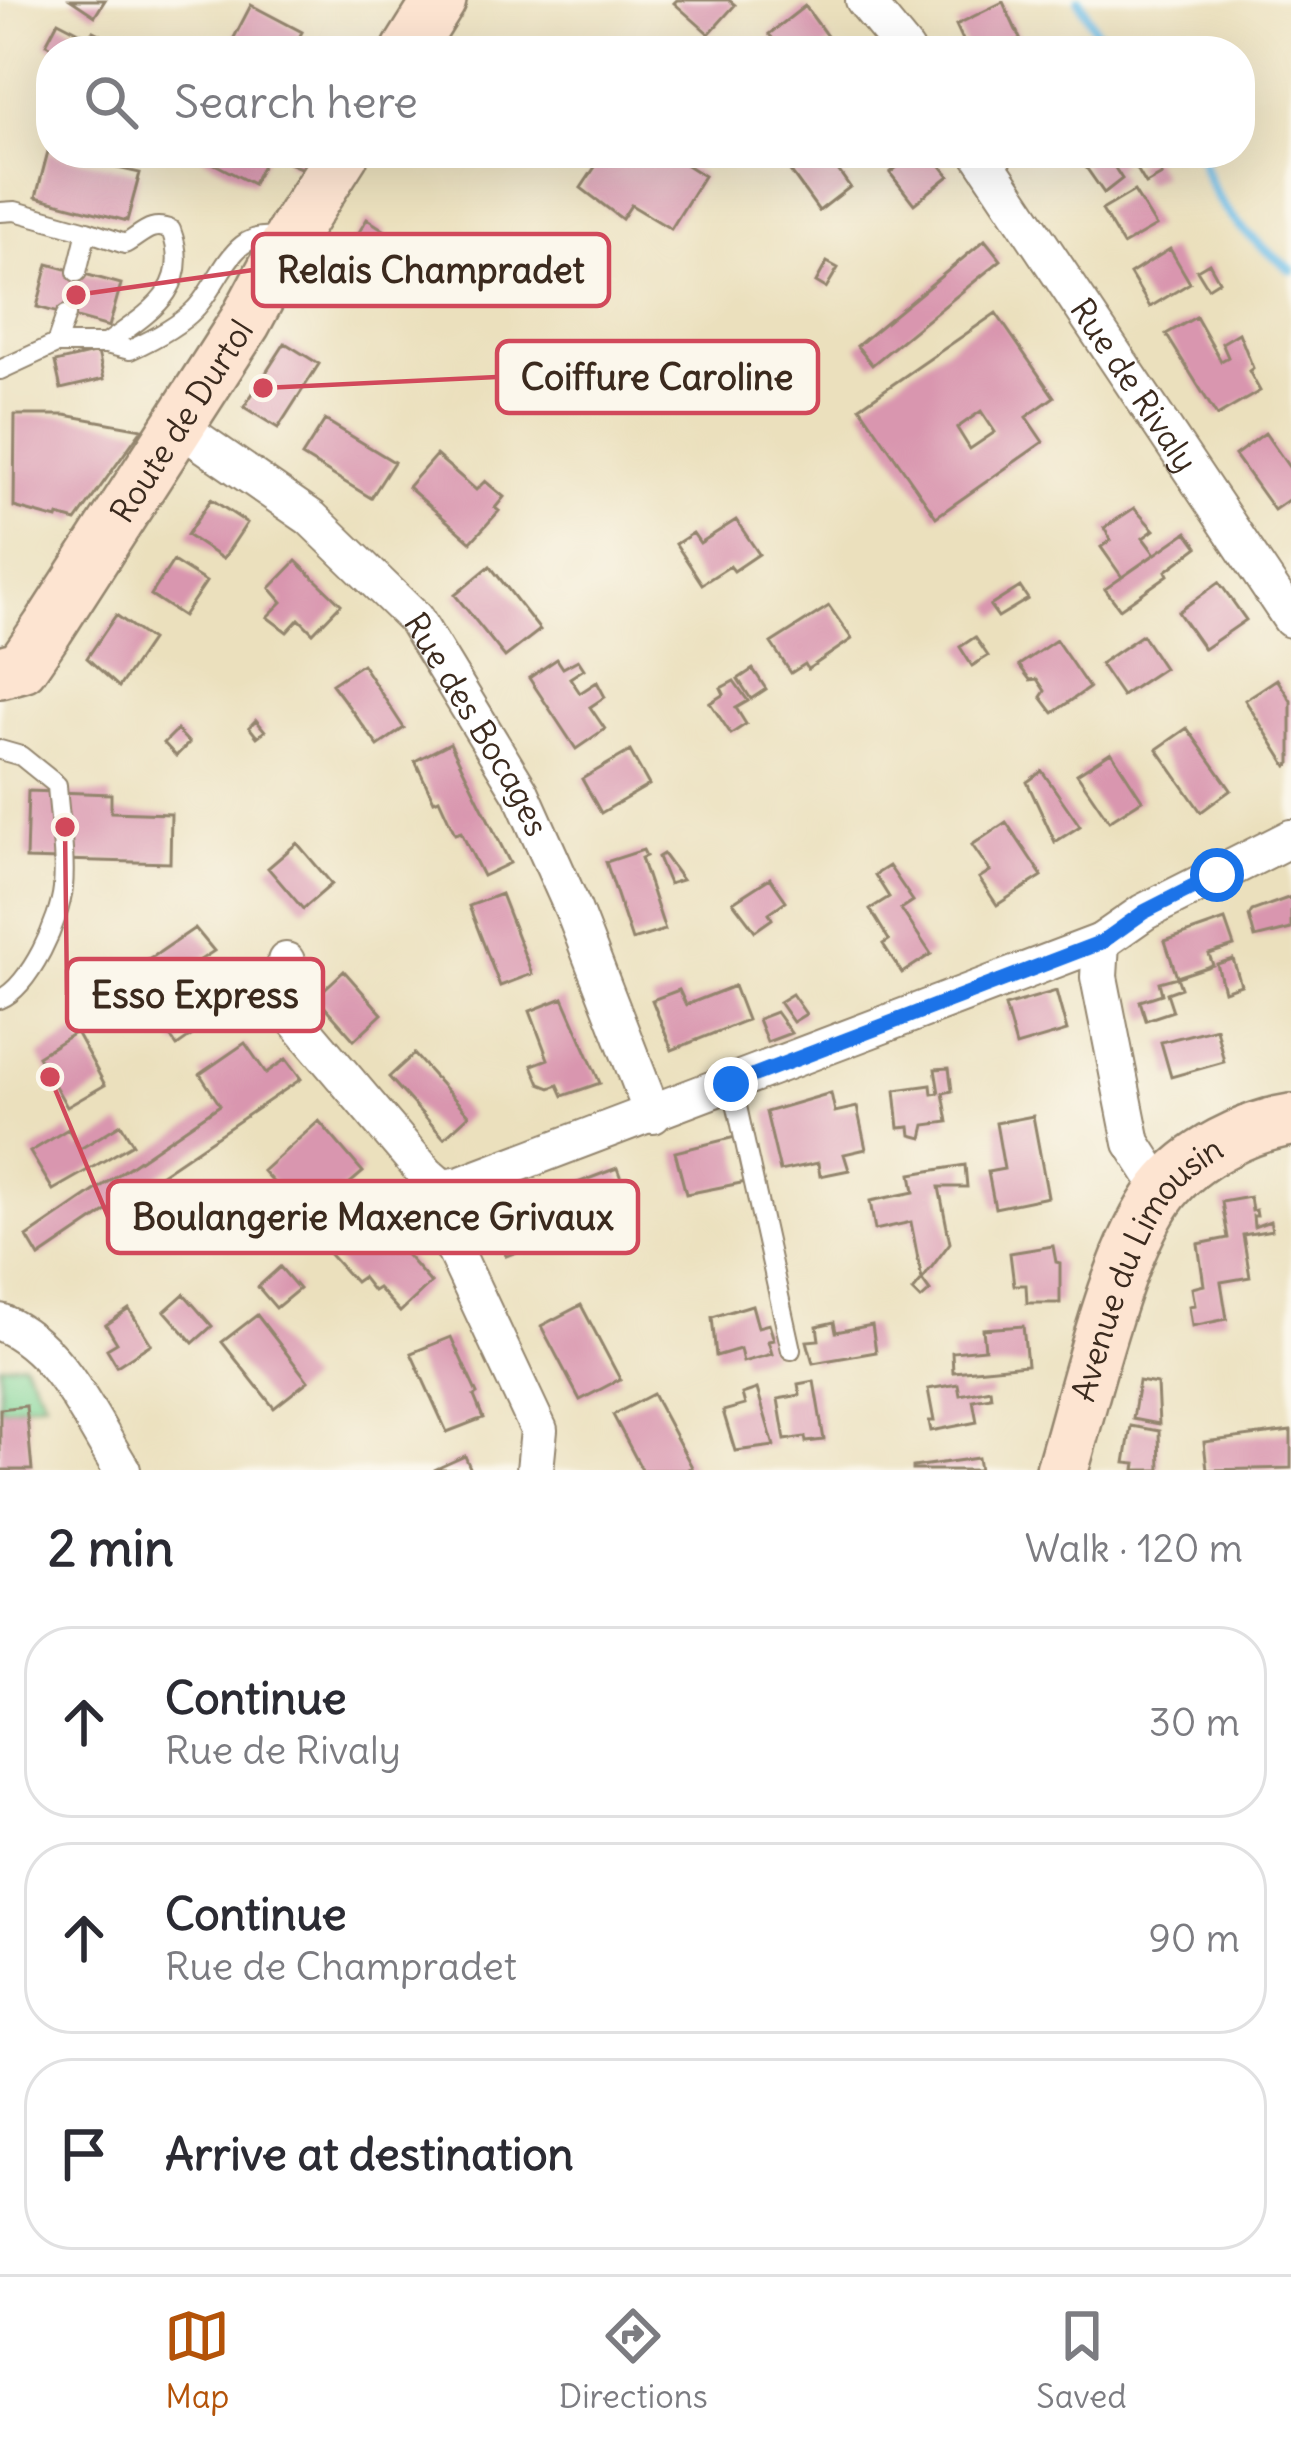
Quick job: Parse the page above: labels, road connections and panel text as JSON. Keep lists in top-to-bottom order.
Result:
{
  "streets": {
    "main road": ["Route de Durtol", "Avenue du Limousin"],
    "street": ["Rue de Rivaly", "Rue des Bocages"]
  },
  "crossings": [
    ["Route de Durtol", "Rue des Bocages"]
  ],
  "places": [
    "Relais Champradet",
    "Coiffure Caroline",
    "Esso Express",
    "Boulangerie Maxence Grivaux"
  ],
  "page": {
    "search": "Search here",
    "heading": ["2 min", "Walk · 120 m"],
    "list": [
      ["Continue", "Rue de Rivaly", "30 m"],
      ["Continue", "Rue de Champradet", "90 m"],
      "Arrive at destination"
    ],
    "nav": ["Map", "Directions", "Saved"]
  }
}
